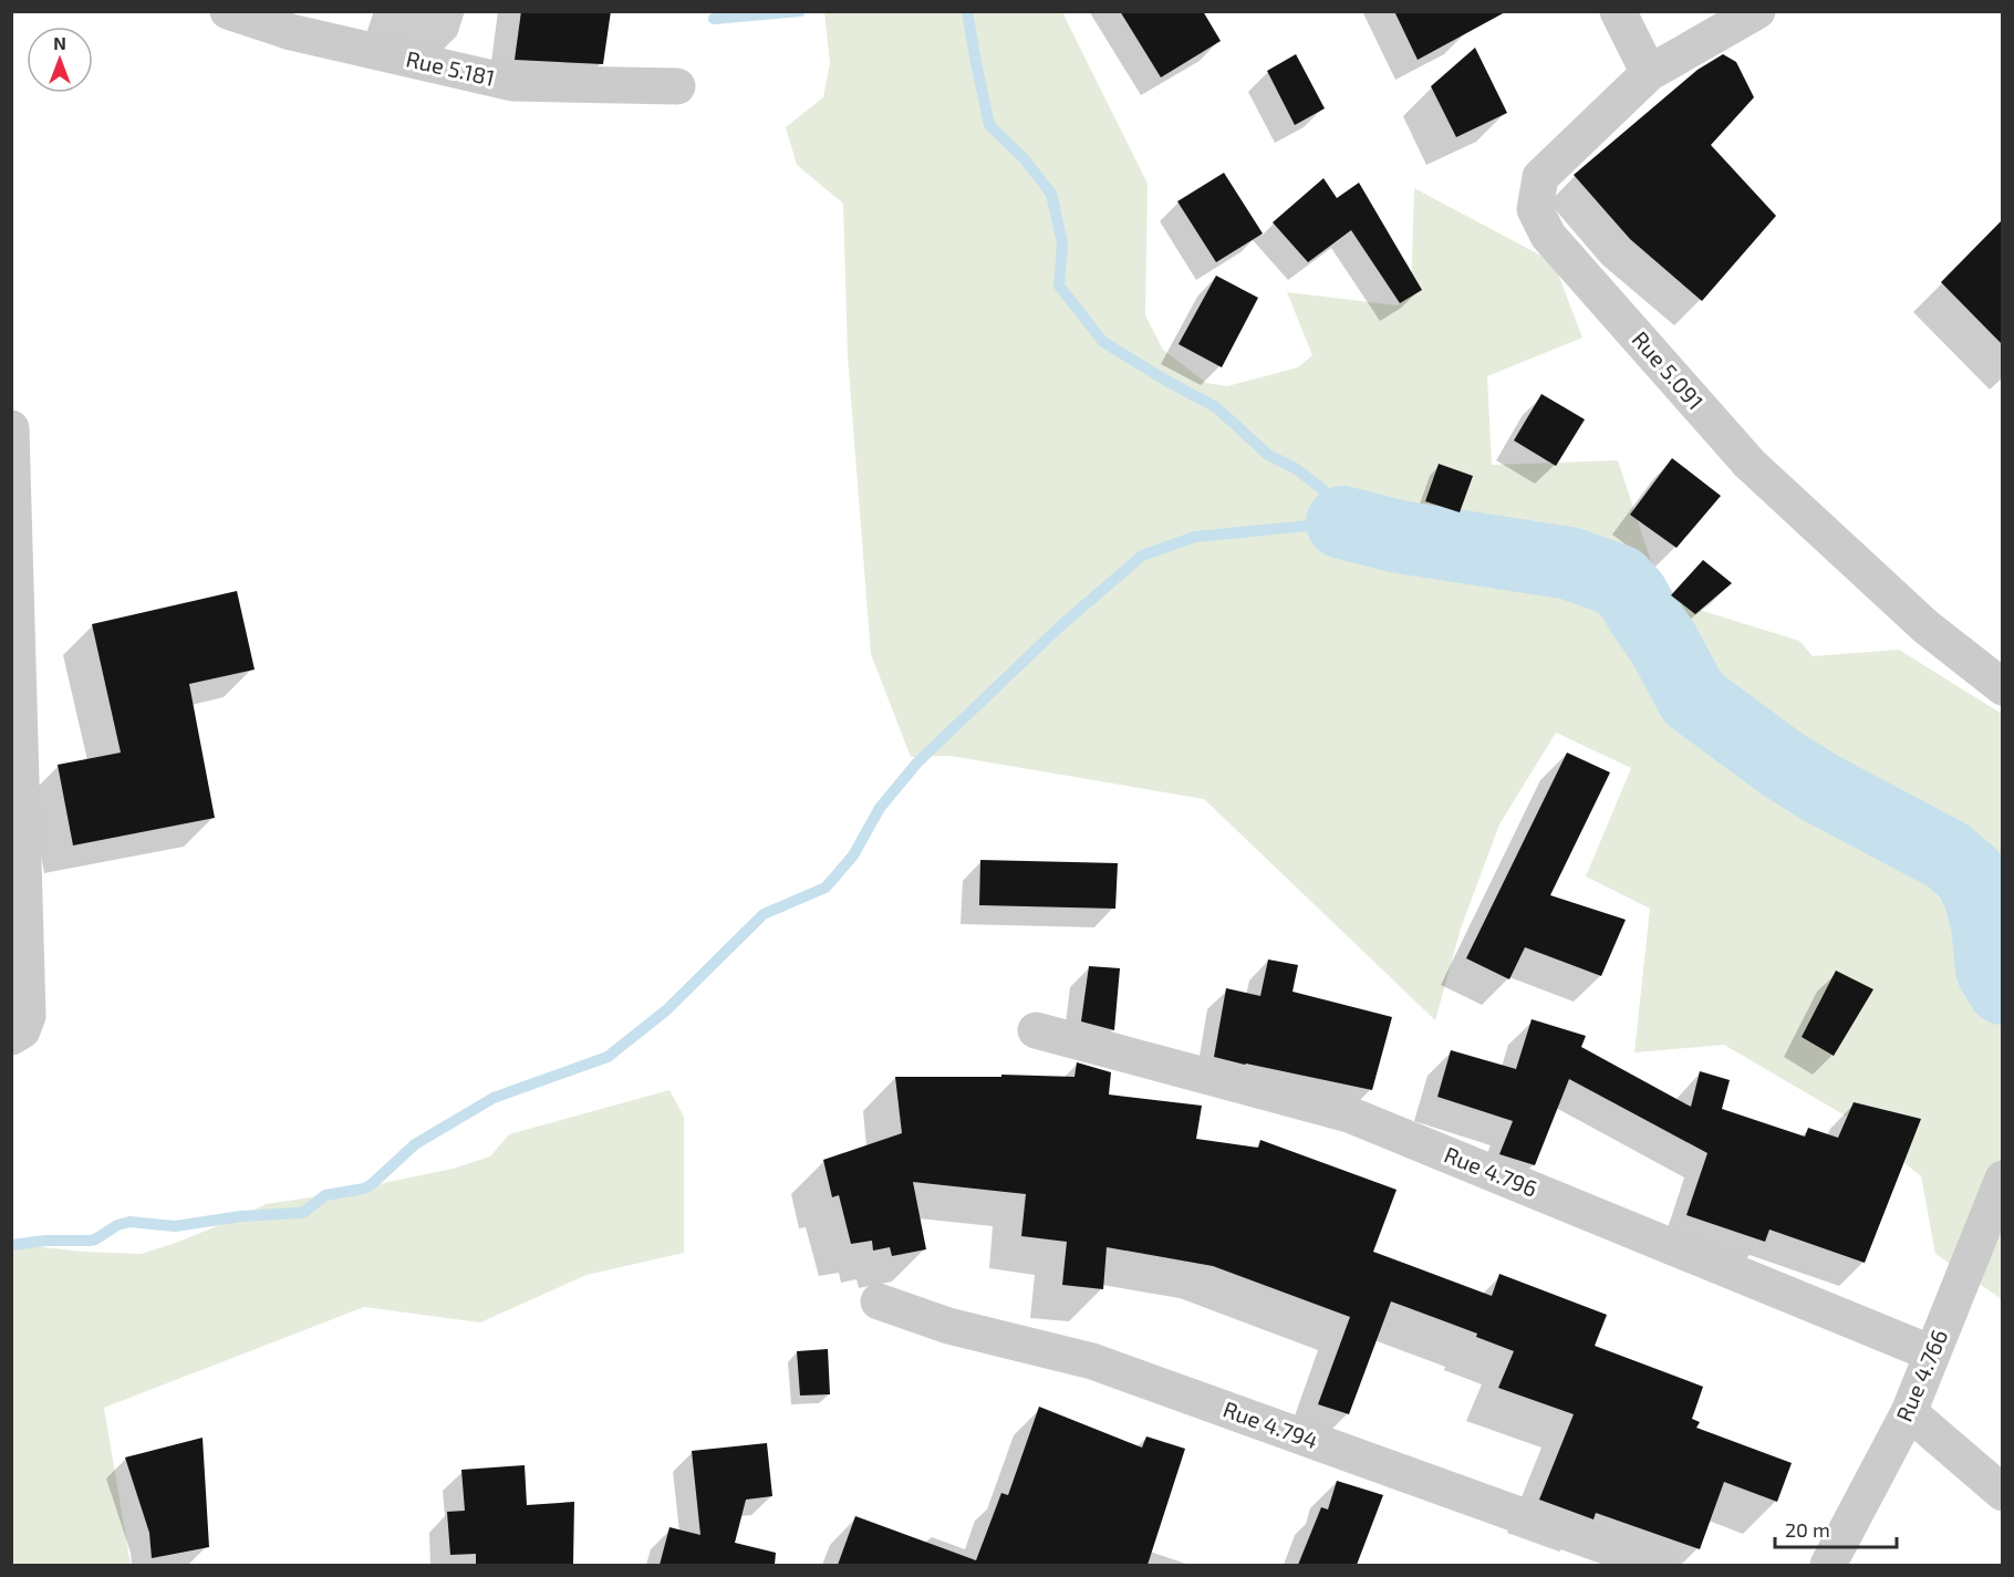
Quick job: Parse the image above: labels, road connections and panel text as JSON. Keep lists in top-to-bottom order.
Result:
{
  "streets": {
    "street": [
      "Rue 5.181",
      "Rue 5.091",
      "Rue 4.796",
      "Rue 4.766",
      "Rue 4.794"
    ]
  },
  "crossings": [
    ["Rue 4.796", "Rue 4.766"]
  ],
  "scale_bar": "20 m",
  "north": "top"
}
